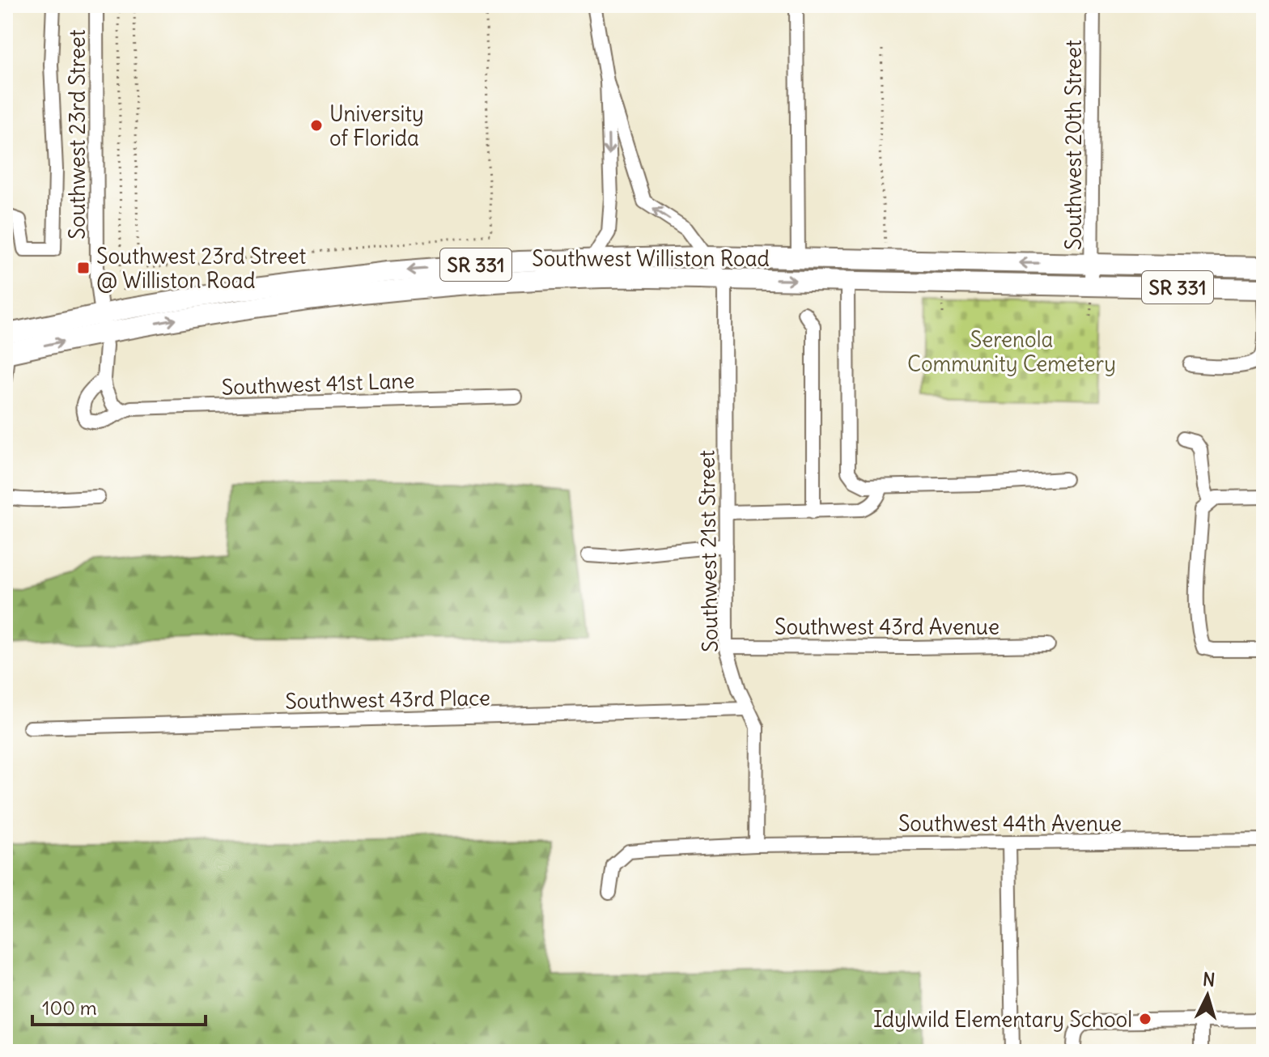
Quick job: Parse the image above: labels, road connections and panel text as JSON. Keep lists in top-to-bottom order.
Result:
{
  "streets": {
    "highway": ["Southwest Williston Road", "SR 331"],
    "street": [
      "Southwest 23rd Street",
      "Southwest 20th Street",
      "Southwest 41st Lane",
      "Southwest 21st Street",
      "Southwest 43rd Avenue",
      "Southwest 43rd Place",
      "Southwest 44th Avenue"
    ]
  },
  "crossings": [
    ["Southwest 23rd Street", "Southwest Williston Road"],
    ["Southwest 23rd Street", "Southwest 41st Lane"],
    ["Southwest 20th Street", "Southwest Williston Road"],
    ["Southwest Williston Road", "Southwest 21st Street"],
    ["Southwest 21st Street", "Southwest 43rd Avenue"],
    ["Southwest 21st Street", "Southwest 43rd Place"],
    ["Southwest 21st Street", "Southwest 44th Avenue"]
  ],
  "parks": ["Serenola Community Cemetery"],
  "places": {
    "other": ["University of Florida", "Idylwild Elementary School"],
    "transit": ["Southwest 23rd Street @ Williston Road"]
  },
  "scale_bar": "100 m",
  "north": "top"
}
